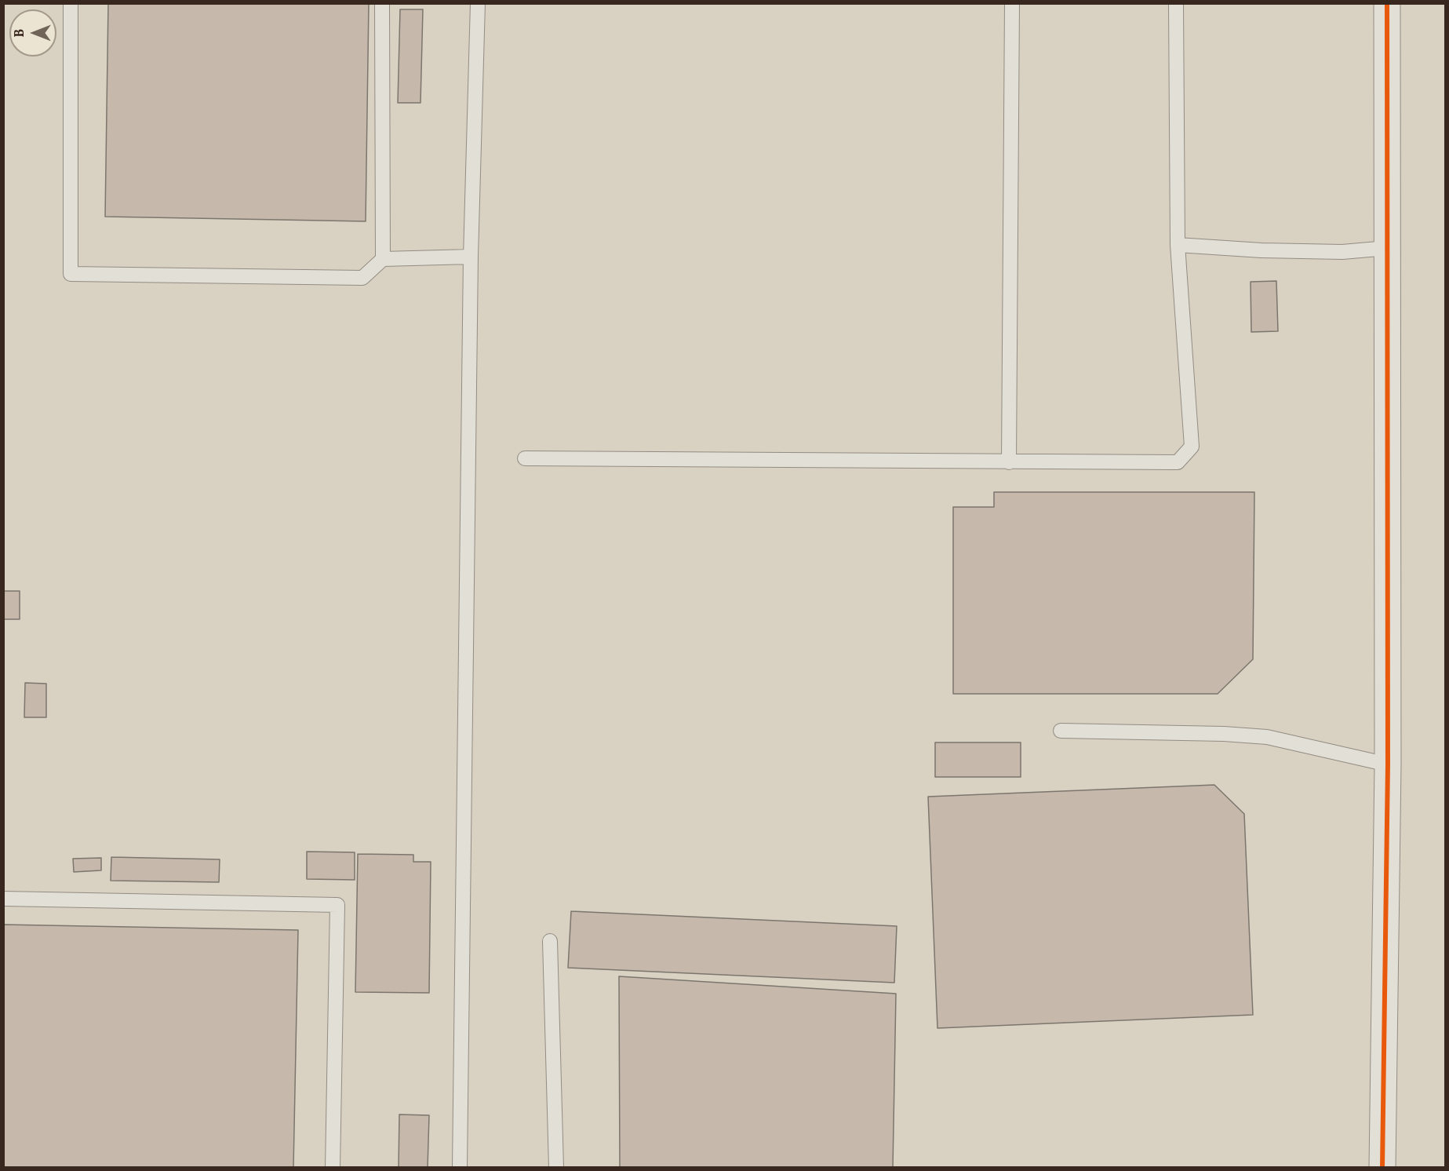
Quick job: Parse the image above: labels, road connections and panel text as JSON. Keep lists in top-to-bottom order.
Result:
{
  "north": "left"
}
